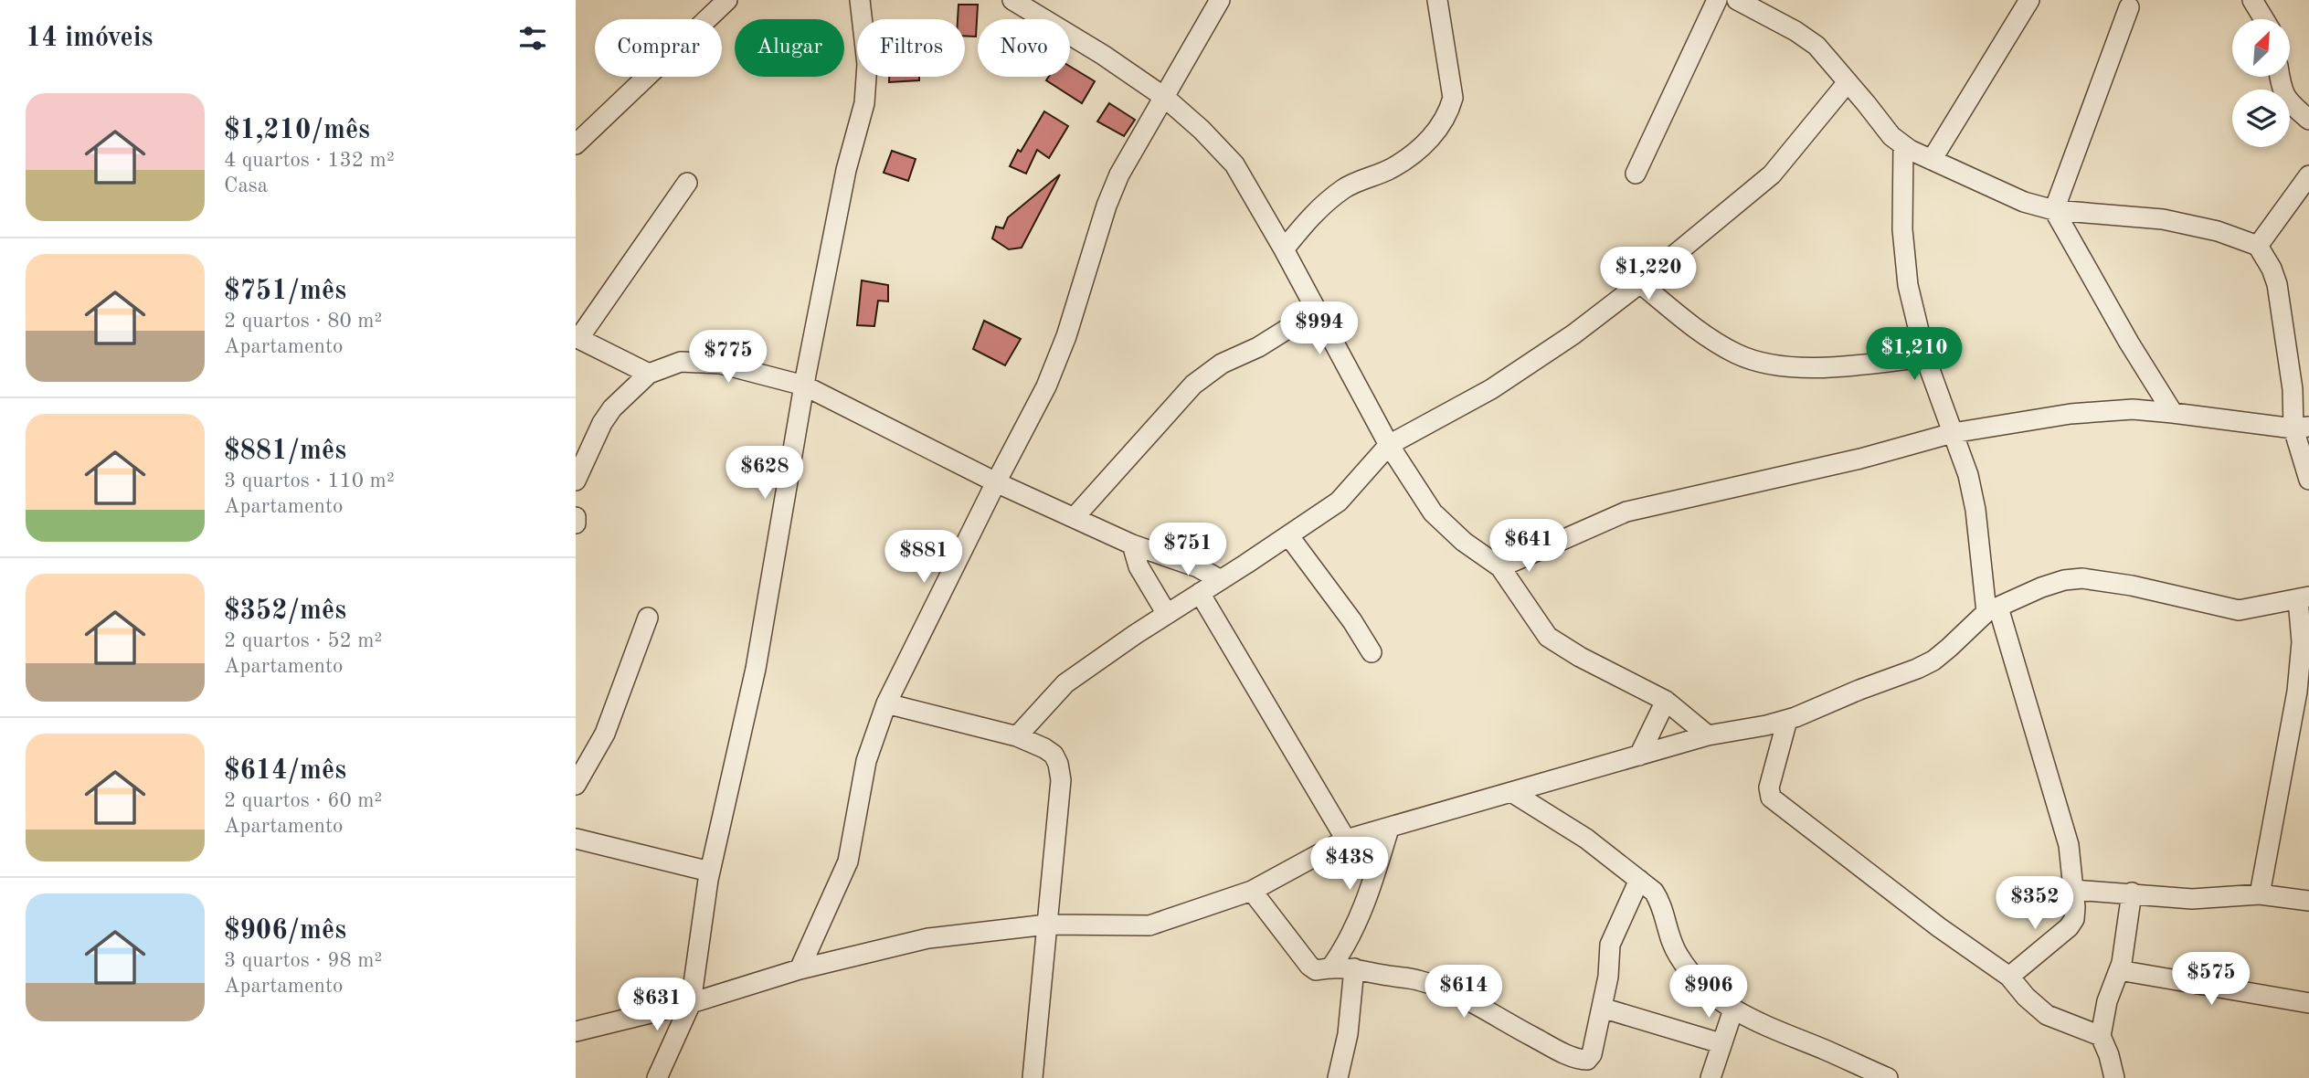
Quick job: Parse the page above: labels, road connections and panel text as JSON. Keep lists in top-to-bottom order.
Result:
{
  "north": "top right",
  "page": {
    "heading": "14 imóveis",
    "chip": [
      "Comprar",
      "Alugar",
      "Filtros",
      "Novo"
    ],
    "list": [
      {
        "name": "$1,210/mês",
        "note": "4 quartos · 132 m² · Casa"
      },
      {
        "name": "$751/mês",
        "note": "2 quartos · 80 m² · Apartamento"
      },
      {
        "name": "$881/mês",
        "note": "3 quartos · 110 m² · Apartamento"
      },
      {
        "name": "$352/mês",
        "note": "2 quartos · 52 m² · Apartamento"
      },
      {
        "name": "$614/mês",
        "note": "2 quartos · 60 m² · Apartamento"
      },
      {
        "name": "$906/mês",
        "note": "3 quartos · 98 m² · Apartamento"
      }
    ],
    "price": [
      "$1,220",
      "$994",
      "$1,210",
      "$775",
      "$628",
      "$641",
      "$751",
      "$881",
      "$438",
      "$352",
      "$575",
      "$614",
      "$906",
      "$631"
    ]
  }
}
